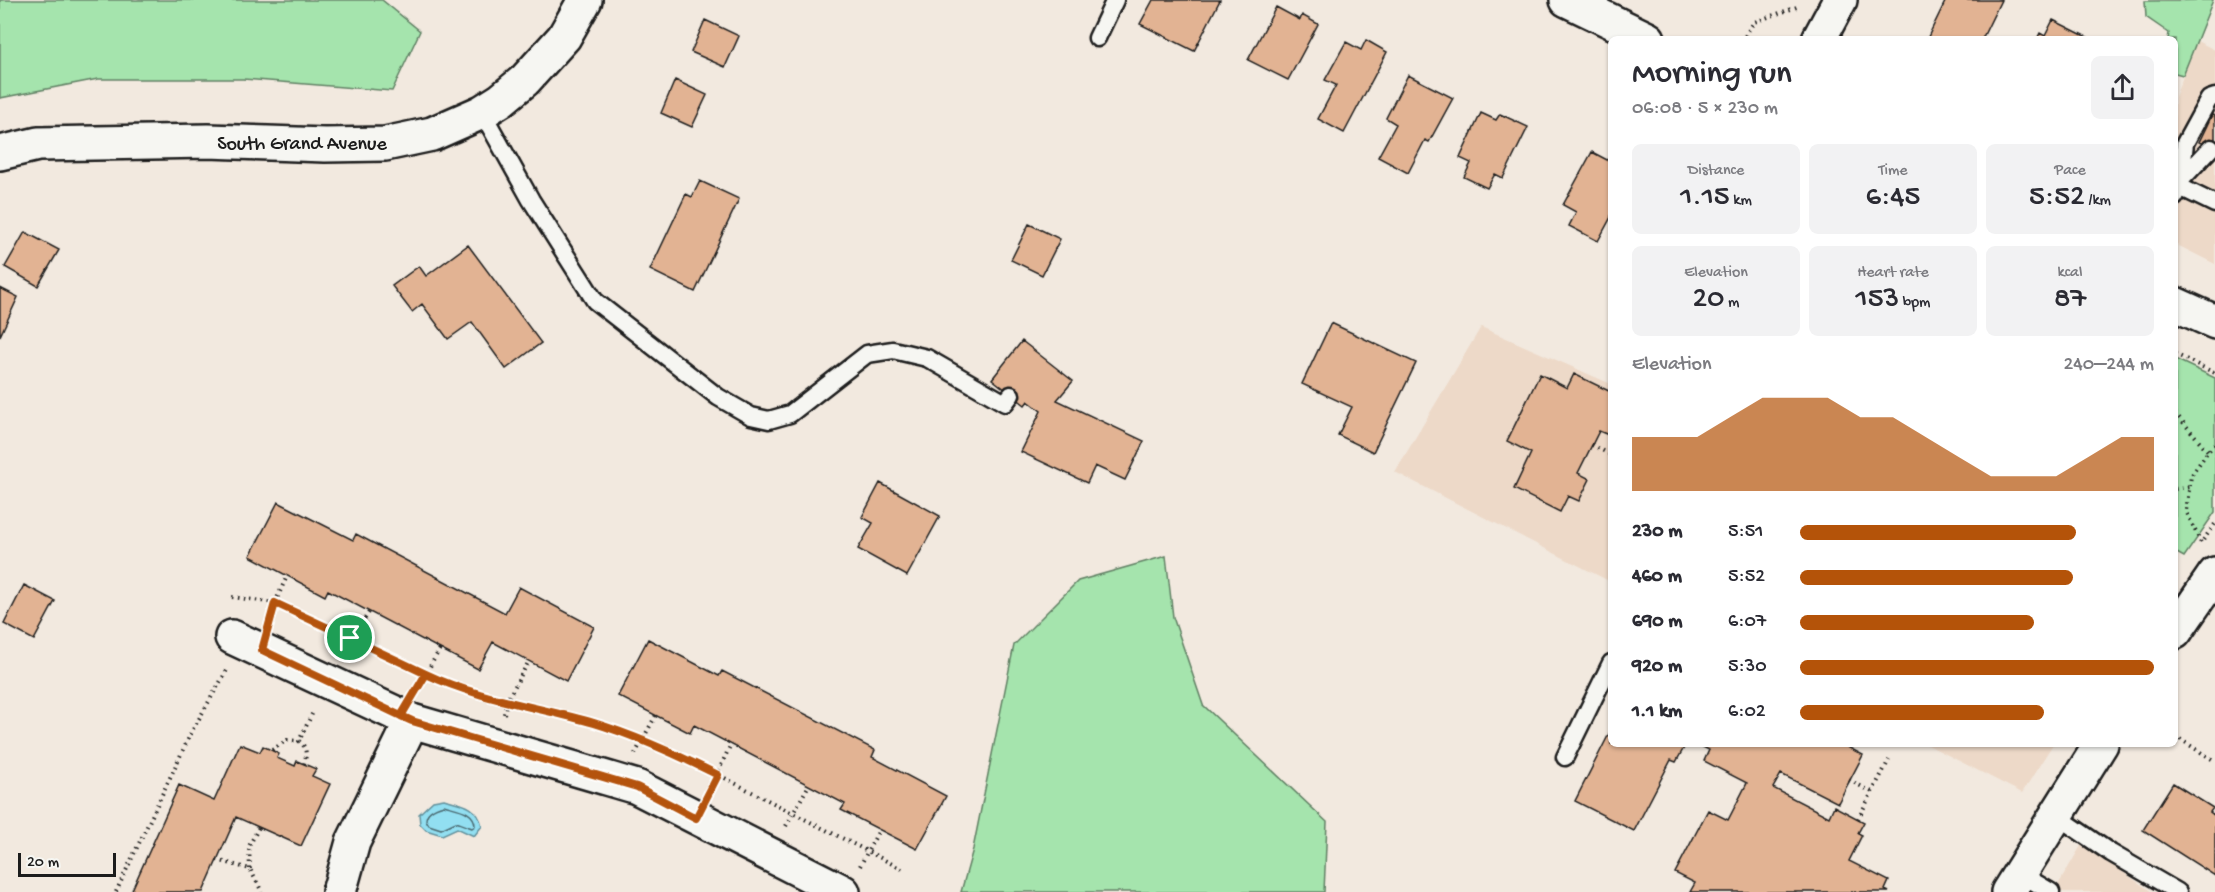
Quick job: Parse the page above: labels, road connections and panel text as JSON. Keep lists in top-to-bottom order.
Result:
{
  "streets": {
    "street": ["South Grand Avenue"]
  },
  "scale_bar": "20 m",
  "page": {
    "heading": ["Morning run", "06:08 · 5 × 230 m"],
    "stats": [
      ["Distance", "1.15 km"],
      ["Time", "6:45"],
      ["Pace", "5:52 /km"],
      ["Elevation", "20 m"],
      ["Heart rate", "153 bpm"],
      ["kcal", "87"]
    ],
    "chart": ["Elevation", "240–244 m"],
    "list": [
      {
        "name": "230 m",
        "note": "5:51"
      },
      {
        "name": "460 m",
        "note": "5:52"
      },
      {
        "name": "690 m",
        "note": "6:07"
      },
      {
        "name": "920 m",
        "note": "5:30"
      },
      {
        "name": "1.1 km",
        "note": "6:02"
      }
    ],
    "scale": "20 m"
  }
}
